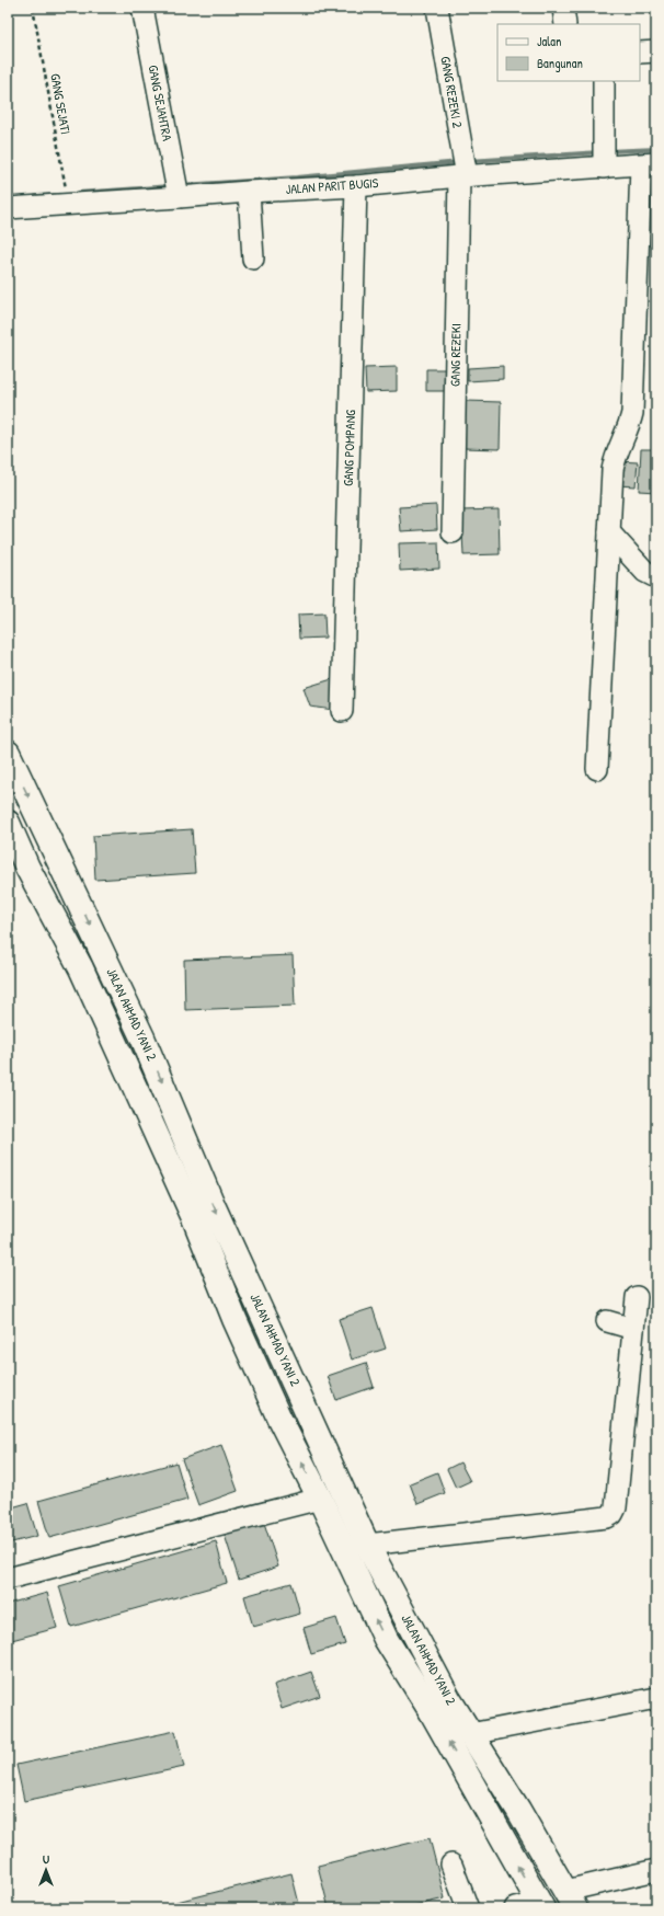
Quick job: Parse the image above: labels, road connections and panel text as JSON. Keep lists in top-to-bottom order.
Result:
{
  "streets": {
    "highway": ["JALAN AHMAD YANI 2"],
    "street": [
      "GANG REZEKI 2",
      "GANG SEJAHTRA",
      "JALAN PARIT BUGIS",
      "GANG REZEKI",
      "GANG POMPANG"
    ],
    "path": ["GANG SEJATI"]
  },
  "crossings": [
    ["GANG REZEKI 2", "JALAN PARIT BUGIS"],
    ["GANG REZEKI 2", "GANG REZEKI"],
    ["GANG SEJAHTRA", "JALAN PARIT BUGIS"],
    ["GANG SEJATI", "JALAN PARIT BUGIS"],
    ["JALAN PARIT BUGIS", "GANG REZEKI"],
    ["JALAN PARIT BUGIS", "GANG POMPANG"]
  ],
  "legend": ["Jalan", "Bangunan"],
  "north": "top"
}
